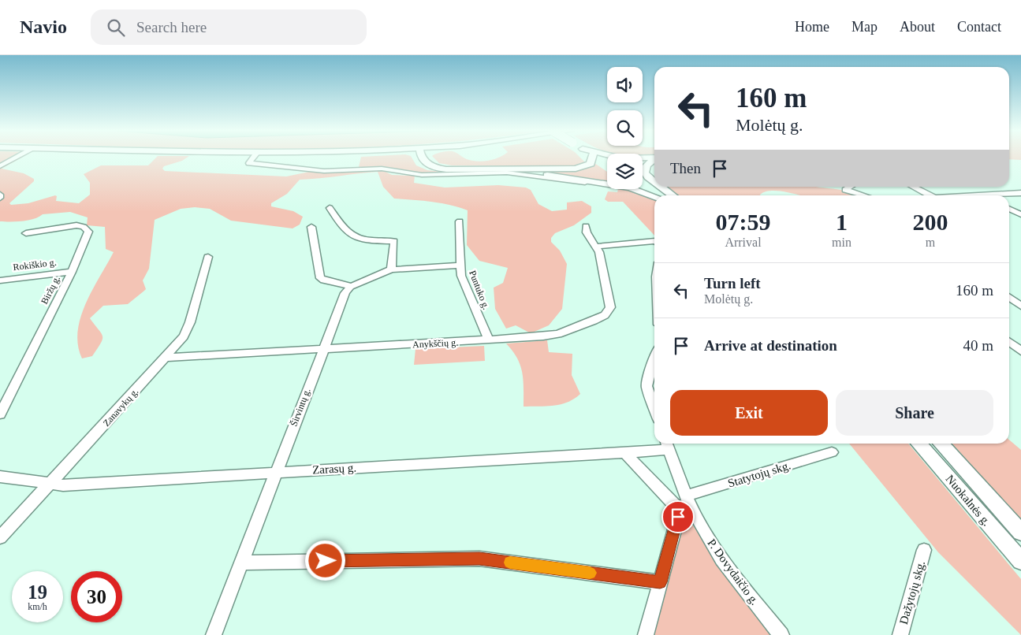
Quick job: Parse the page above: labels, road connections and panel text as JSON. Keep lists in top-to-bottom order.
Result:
{
  "streets": {
    "main road": ["Nuokalnės g."],
    "street": [
      "Rokiškio g.",
      "Biržų g.",
      "Puntuko g.",
      "Anykščių g.",
      "Zanavykų g.",
      "Širvintų g.",
      "Zarasų g.",
      "Statytojų skg.",
      "P. Dovydaičio g.",
      "Dažytojų skg."
    ]
  },
  "crossings": [
    ["Rokiškio g.", "Biržų g."],
    ["Puntuko g.", "Anykščių g."],
    ["Anykščių g.", "Zanavykų g."],
    ["Anykščių g.", "Širvintų g."],
    ["Zanavykų g.", "Zarasų g."],
    ["Širvintų g.", "Zarasų g."],
    ["Zarasų g.", "P. Dovydaičio g."],
    ["Statytojų skg.", "P. Dovydaičio g."]
  ],
  "page": {
    "header": "Navio",
    "search": "Search here",
    "nav": [
      "Home",
      "Map",
      "About",
      "Contact"
    ],
    "turn": ["160 m", "Molėtų g."],
    "then": "Then",
    "eta": [
      "07:59",
      "Arrival",
      "1",
      "min",
      "200",
      "m"
    ],
    "list": [
      {
        "name": "Turn left",
        "note": "Molėtų g.",
        "value": "160 m"
      },
      {
        "name": "Arrive at destination",
        "value": "40 m"
      }
    ],
    "buttons": ["Exit", "Share"],
    "speed": "19 km/h",
    "limit": "30"
  }
}
